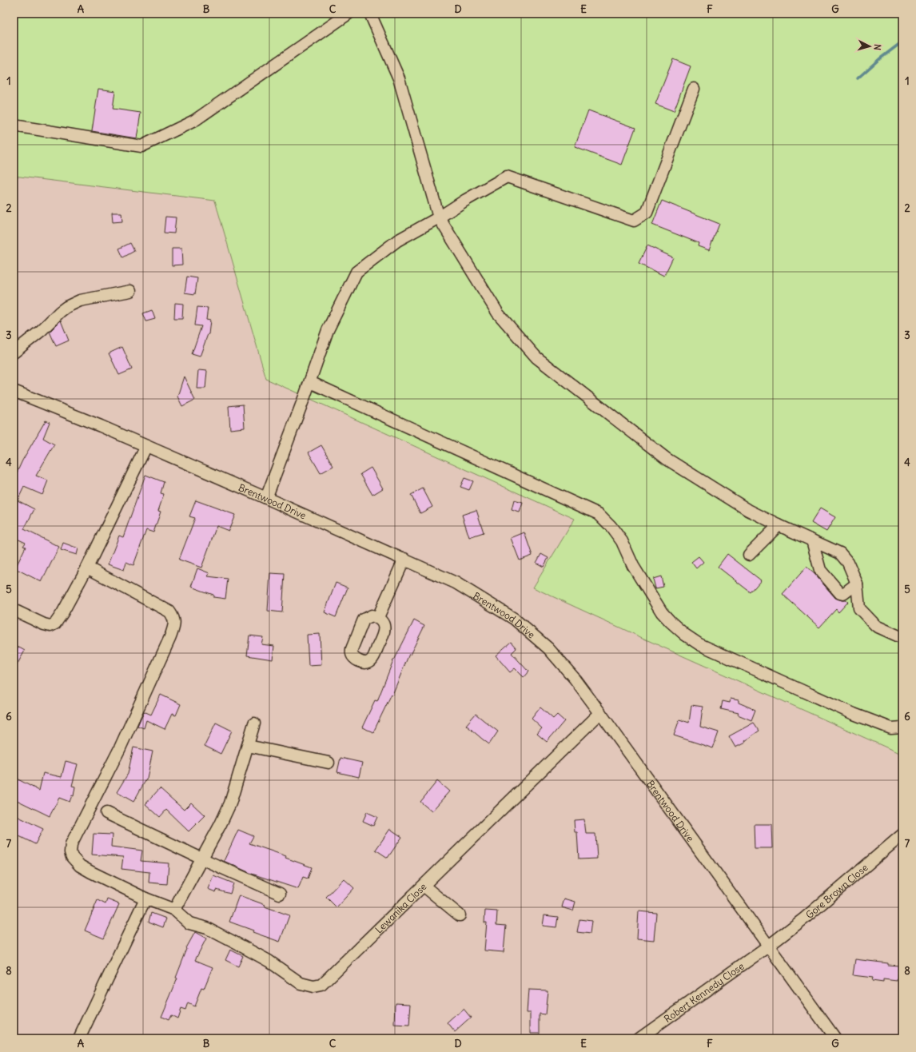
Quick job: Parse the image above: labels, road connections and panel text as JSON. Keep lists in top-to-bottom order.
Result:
{
  "streets": {
    "street": [
      "Brentwood Drive",
      "Gore Brown Close",
      "Lewanika Close",
      "Robert Kennedy Close"
    ]
  },
  "crossings": [
    ["Brentwood Drive", "Gore Brown Close"],
    ["Brentwood Drive", "Lewanika Close"],
    ["Brentwood Drive", "Robert Kennedy Close"],
    ["Gore Brown Close", "Robert Kennedy Close"]
  ],
  "north": "right",
  "grid": {
    "columns": [
      "A",
      "B",
      "C",
      "D",
      "E",
      "F",
      "G"
    ],
    "rows": [
      "1",
      "2",
      "3",
      "4",
      "5",
      "6",
      "7",
      "8"
    ]
  }
}
